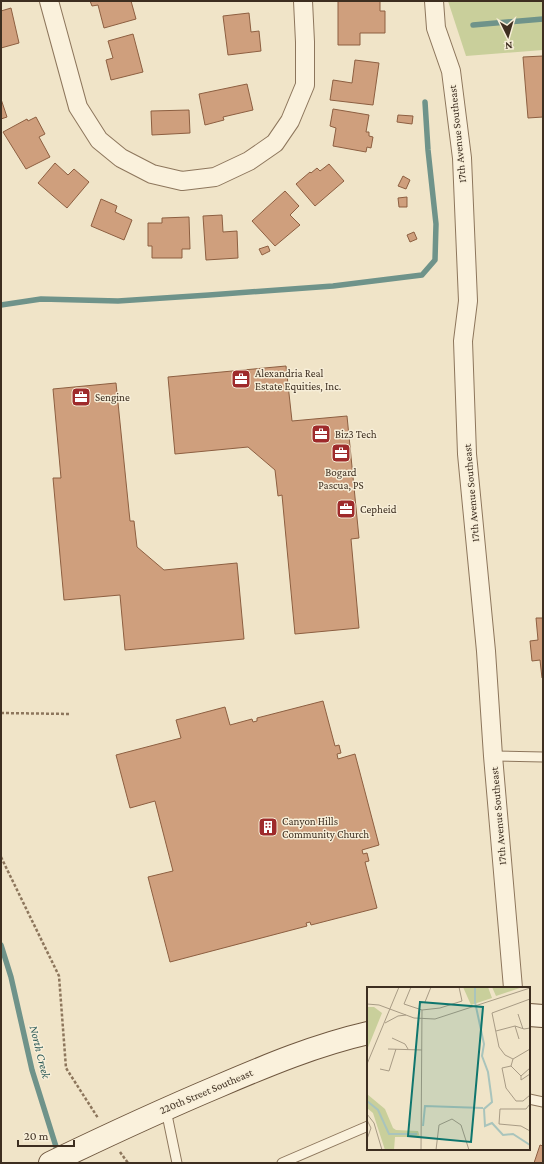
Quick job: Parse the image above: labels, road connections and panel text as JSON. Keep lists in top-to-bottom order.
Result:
{
  "streets": {
    "street": ["17th Avenue Southeast", "220th Street Southeast"]
  },
  "water": ["North Creek"],
  "places": {
    "office": [
      "Alexandria Real Estate Equities, Inc.",
      "Sengine",
      "Biz3 Tech",
      "Bogard Pascua, PS",
      "Cepheid"
    ],
    "building": ["Canyon Hills Community Church"]
  },
  "scale_bar": "20 m",
  "north": "bottom"
}
